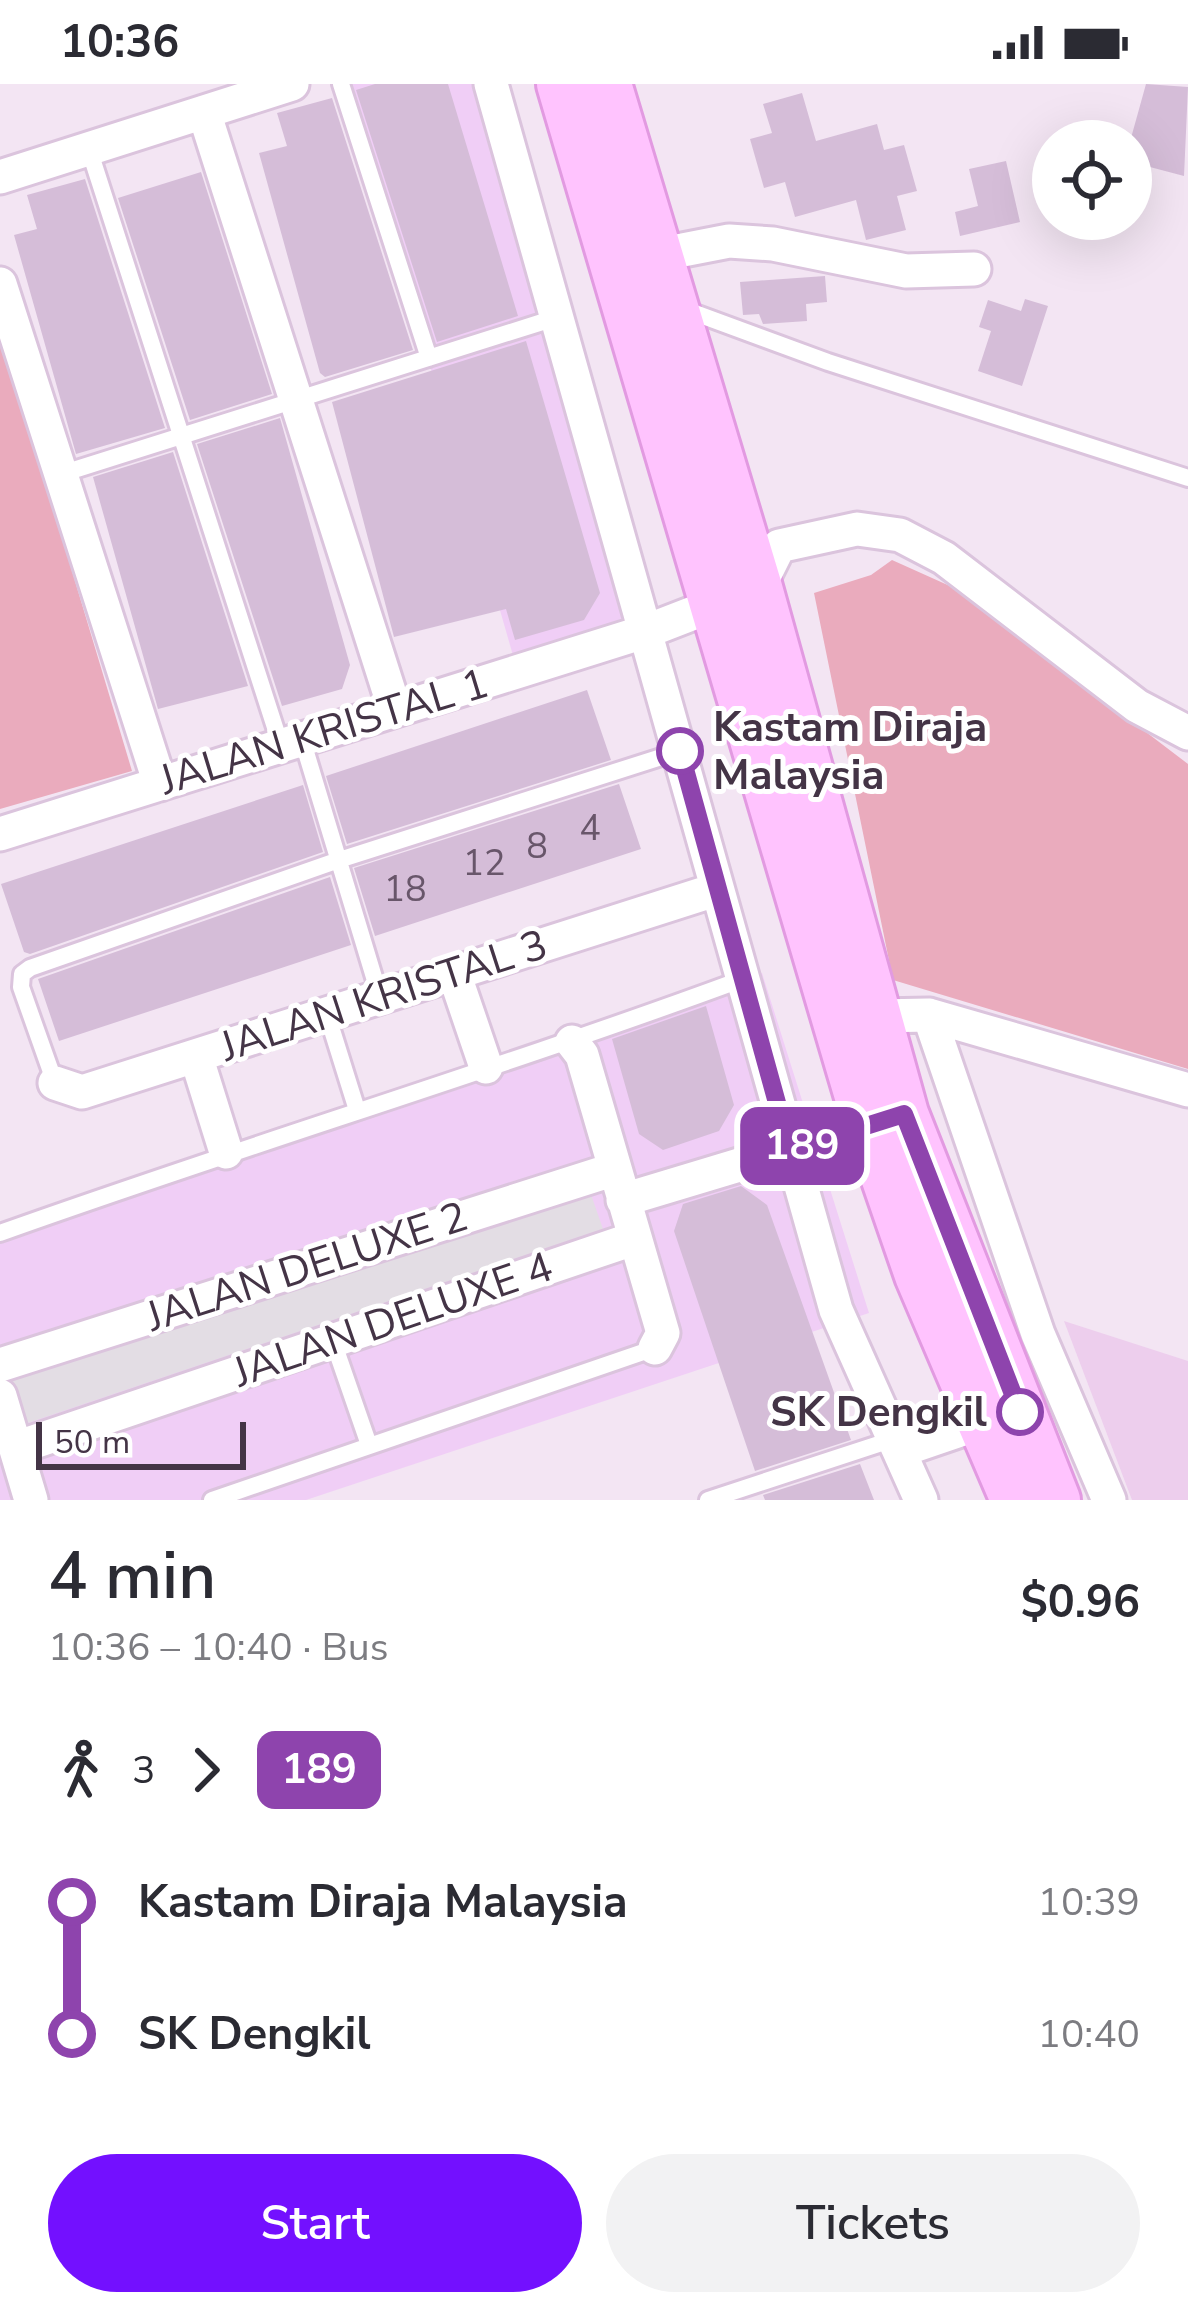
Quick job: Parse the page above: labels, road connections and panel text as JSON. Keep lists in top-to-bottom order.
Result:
{
  "streets": {
    "street": [
      "JALAN KRISTAL 1",
      "JALAN KRISTAL 3",
      "JALAN DELUXE 2",
      "JALAN DELUXE 4"
    ]
  },
  "places": ["Kastam Diraja Malaysia", "SK Dengkil"],
  "lines": ["bus line 189"],
  "house_numbers": [
    "4",
    "8",
    "12",
    "18"
  ],
  "scale_bar": "50 m",
  "page": {
    "status": "10:36",
    "on_map": "189",
    "scale": "50 m",
    "heading": ["4 min", "10:36 – 10:40 · Bus", "$0.96"],
    "legs": ["3", "189"],
    "list": [
      {
        "name": "Kastam Diraja Malaysia",
        "value": "10:39"
      },
      {
        "name": "SK Dengkil",
        "value": "10:40"
      }
    ],
    "buttons": ["Start", "Tickets"]
  }
}
